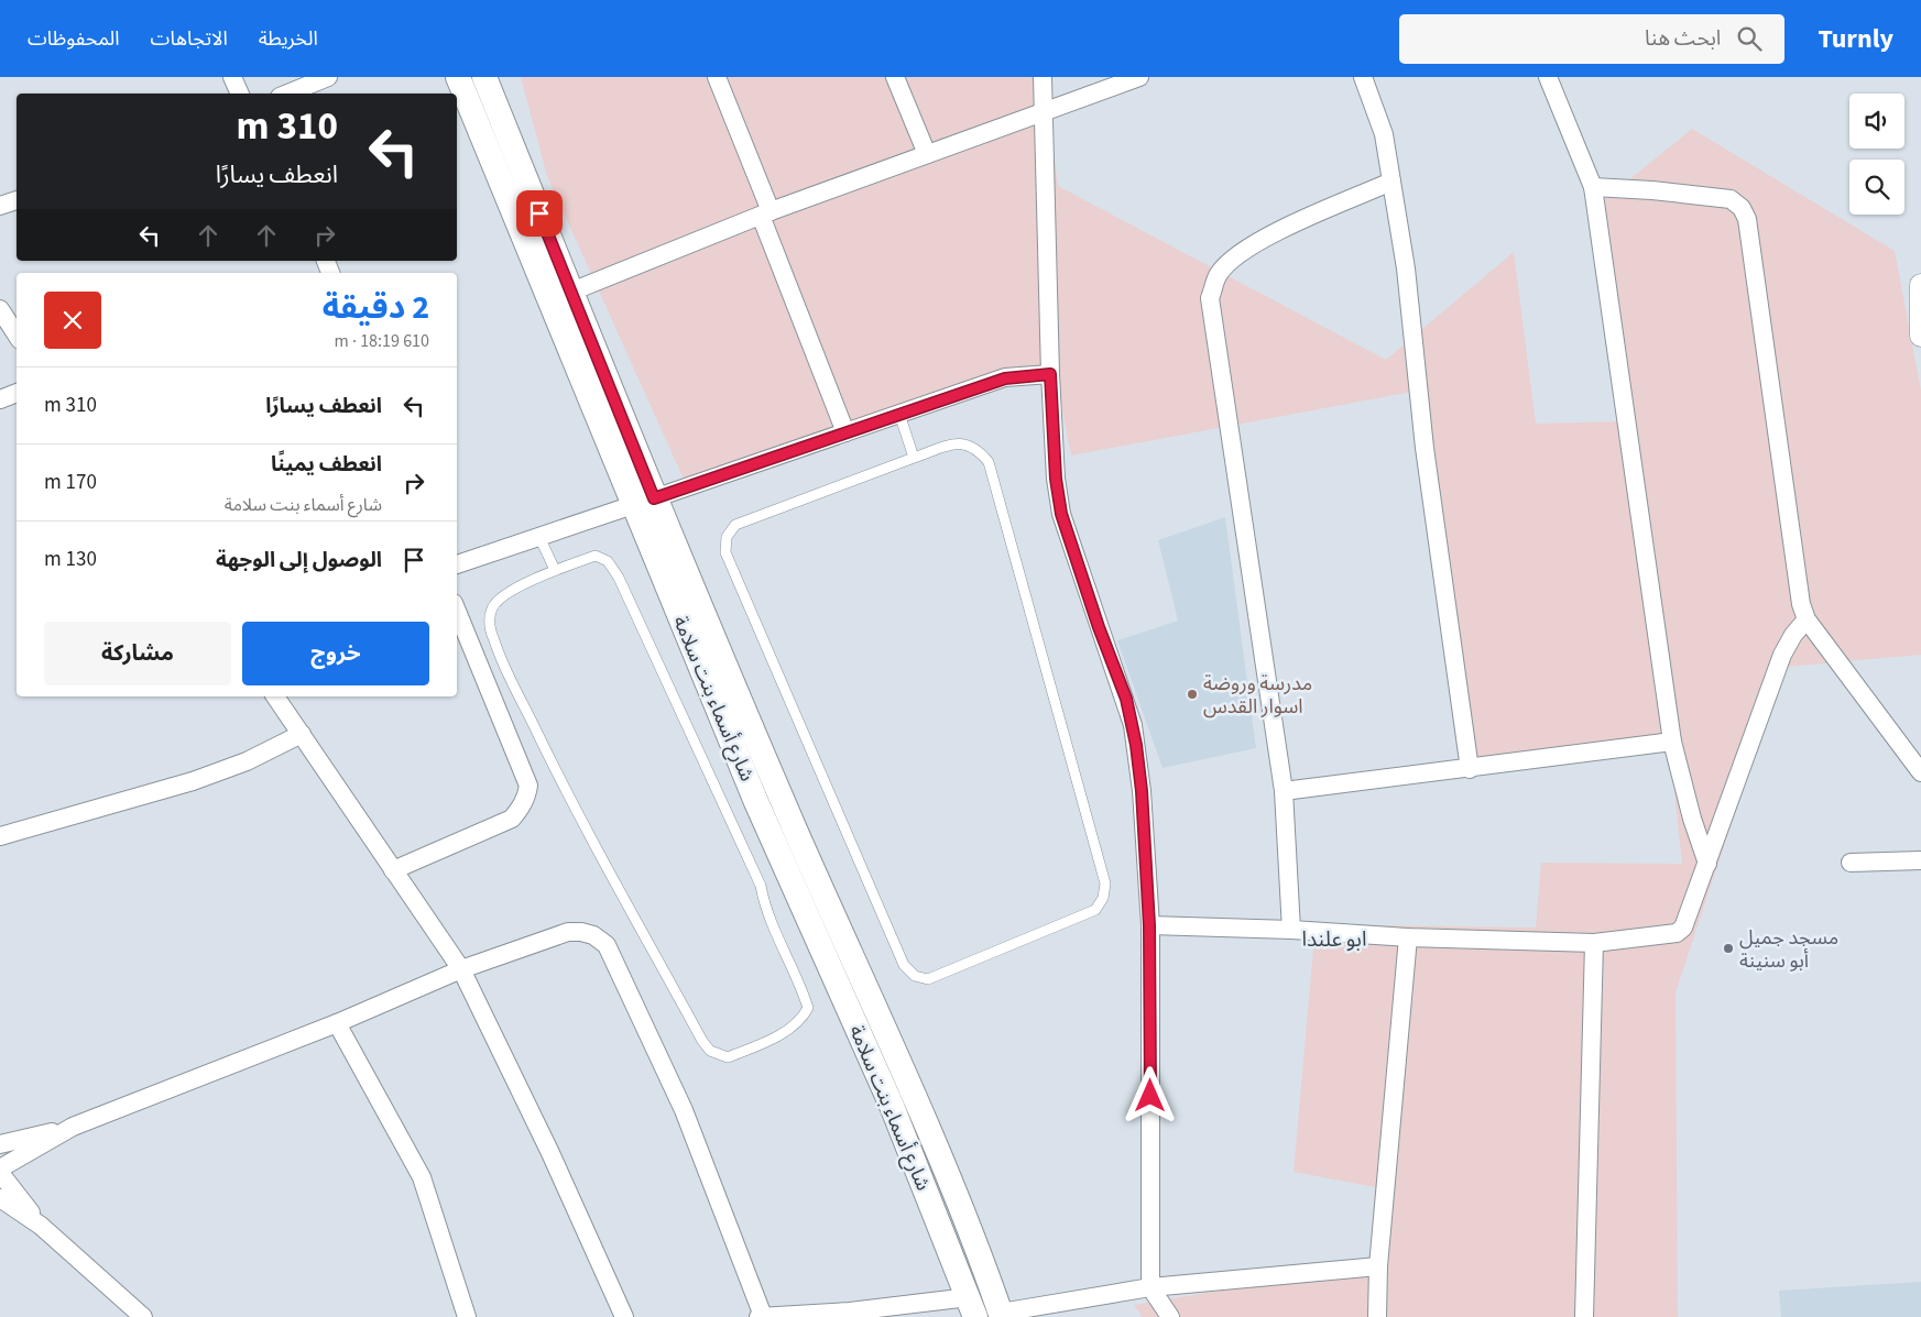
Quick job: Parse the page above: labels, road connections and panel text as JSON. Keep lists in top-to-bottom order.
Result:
{
  "streets": {
    "main road": ["شارع أسماء بنت سلامة"]
  },
  "districts": ["ابو علندا"],
  "places": ["مدرسة وروضة اسوار القدس", "مسجد جميل أبو سنينة"],
  "page": {
    "header": "Turnly",
    "search": "ابحث هنا",
    "nav": ["الخريطة", "الاتجاهات", "المحفوظات"],
    "turn": ["310 m", "انعطف يسارًا"],
    "heading": ["2 دقيقة", "610 m · 18:19"],
    "list": [
      {
        "name": "انعطف يسارًا",
        "value": "310 m"
      },
      {
        "name": "انعطف يمينًا",
        "note": "شارع أسماء بنت سلامة",
        "value": "170 m"
      },
      {
        "name": "الوصول إلى الوجهة",
        "value": "130 m"
      }
    ],
    "buttons": ["خروج", "مشاركة"]
  }
}
